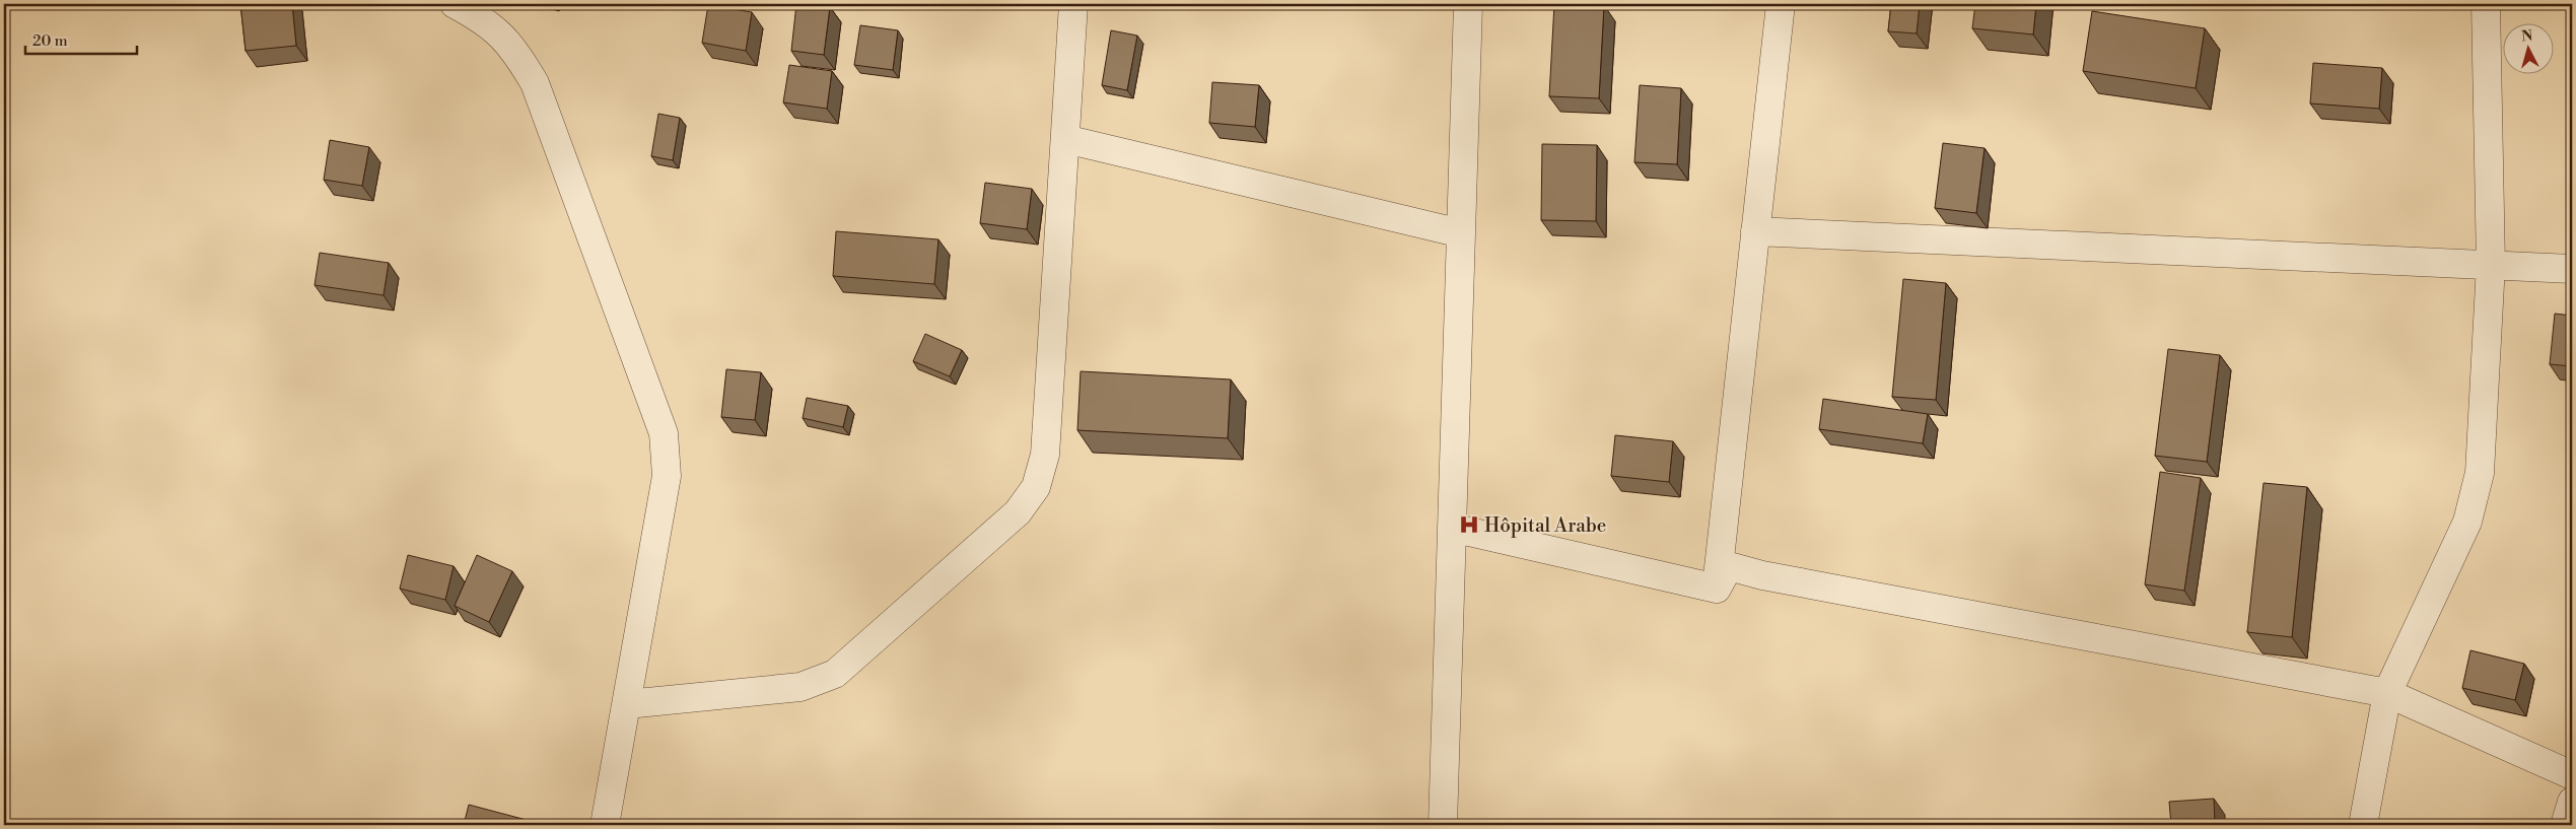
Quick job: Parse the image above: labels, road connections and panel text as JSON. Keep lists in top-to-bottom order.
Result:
{
  "places": {
    "hospital": ["Hôpital Arabe"]
  },
  "scale_bar": "20 m",
  "north": "top"
}
